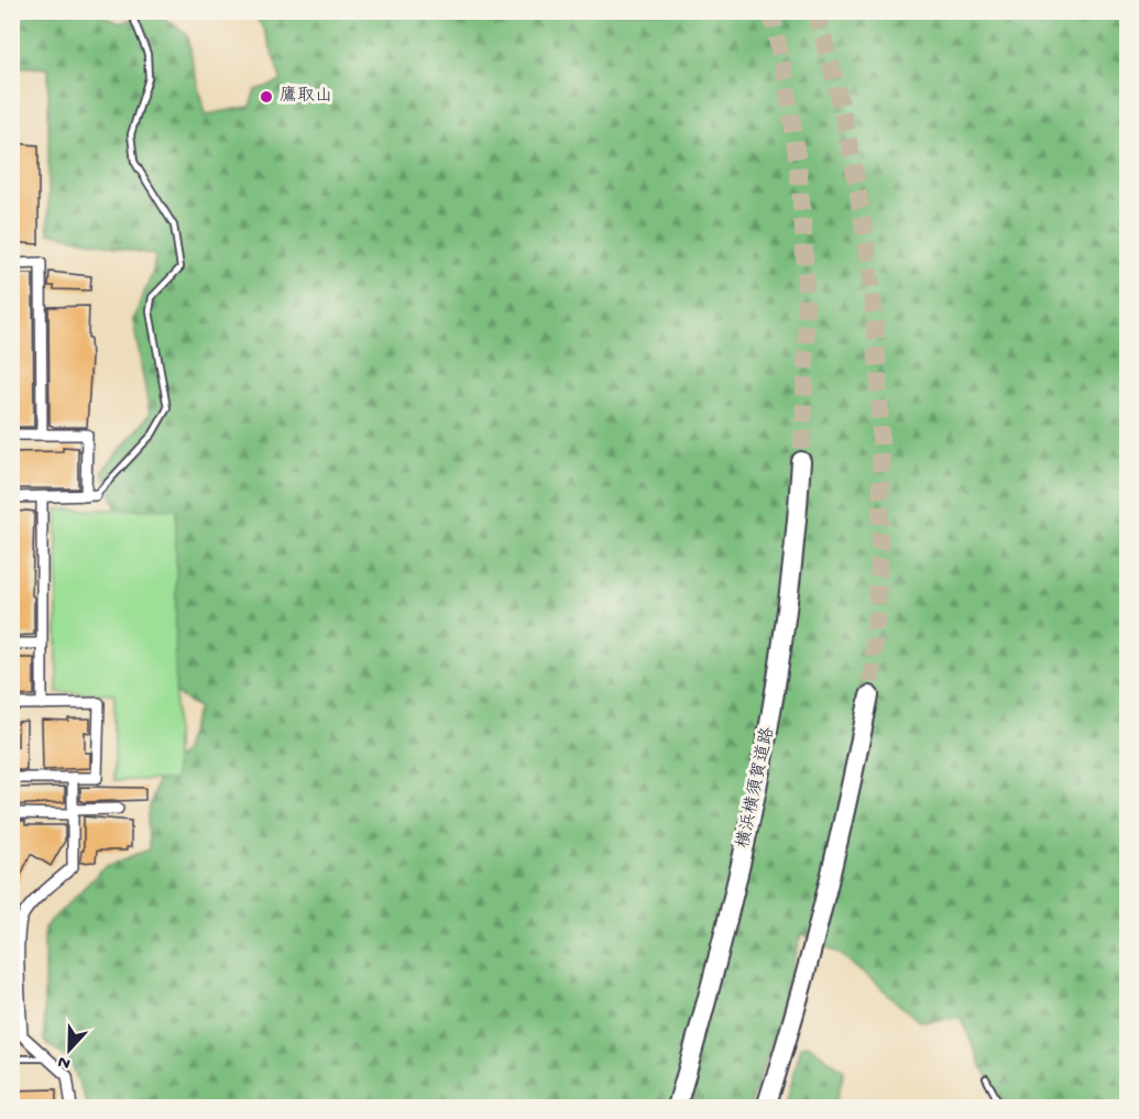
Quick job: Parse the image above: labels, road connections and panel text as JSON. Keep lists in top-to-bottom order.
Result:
{
  "streets": {
    "highway": ["横浜横須賀道路"]
  },
  "places": ["鷹取山"],
  "north": "bottom"
}
